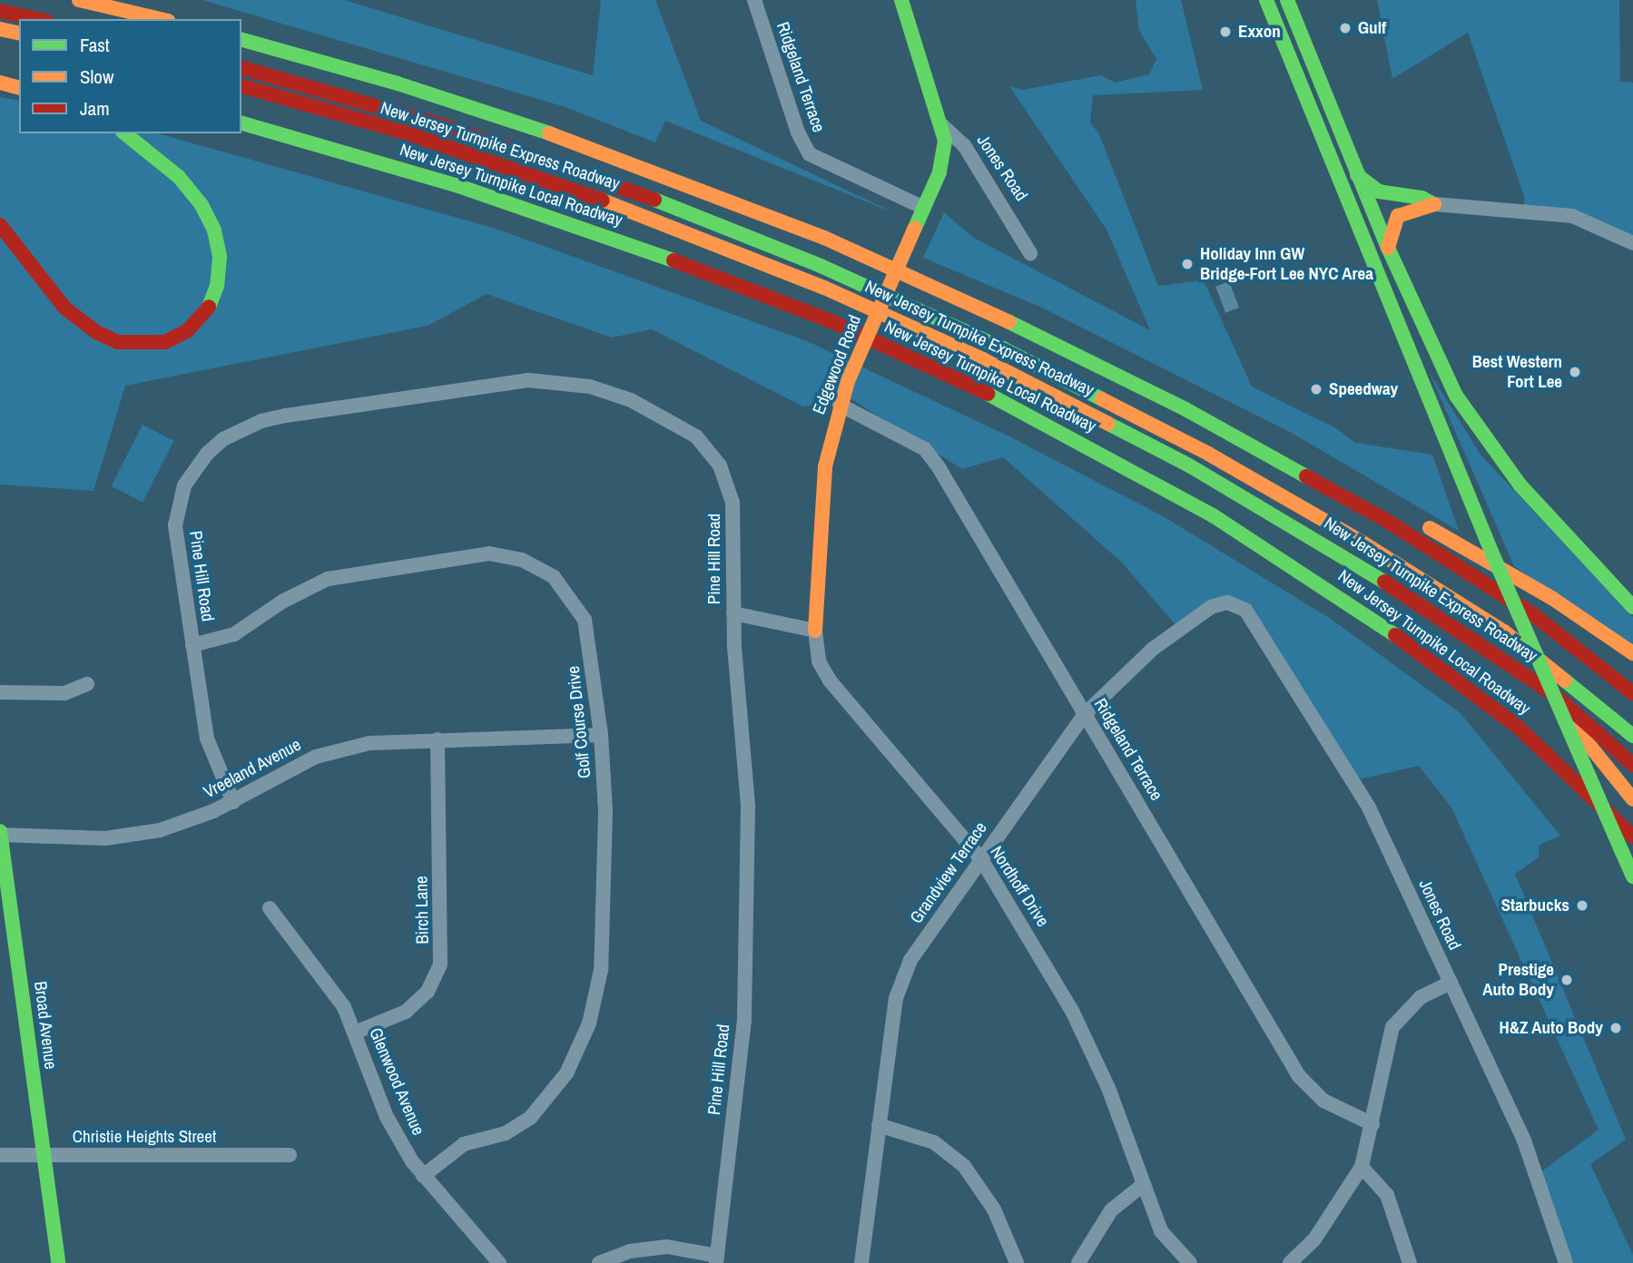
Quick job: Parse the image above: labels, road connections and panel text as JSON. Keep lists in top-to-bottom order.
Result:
{
  "streets": {
    "main road": [
      "New Jersey Turnpike Express Roadway",
      "Jones Road",
      "New Jersey Turnpike Local Roadway",
      "Edgewood Road",
      "Broad Avenue"
    ],
    "street": [
      "Ridgeland Terrace",
      "Pine Hill Road",
      "Golf Course Drive",
      "Vreeland Avenue",
      "Grandview Terrace",
      "Nordhoff Drive",
      "Birch Lane",
      "Glenwood Avenue",
      "Christie Heights Street"
    ]
  },
  "crossings": [
    ["Ridgeland Terrace", "Edgewood Road"],
    ["Ridgeland Terrace", "Grandview Terrace"],
    ["Jones Road", "Edgewood Road"],
    ["Jones Road", "Grandview Terrace"],
    ["Edgewood Road", "Nordhoff Drive"],
    ["Pine Hill Road", "Golf Course Drive"],
    ["Pine Hill Road", "Vreeland Avenue"],
    ["Golf Course Drive", "Vreeland Avenue"],
    ["Golf Course Drive", "Glenwood Avenue"],
    ["Vreeland Avenue", "Birch Lane"],
    ["Vreeland Avenue", "Broad Avenue"],
    ["Grandview Terrace", "Nordhoff Drive"],
    ["Birch Lane", "Glenwood Avenue"],
    ["Broad Avenue", "Christie Heights Street"]
  ],
  "places": [
    "Gulf",
    "Exxon",
    "Holiday Inn GW Bridge-Fort Lee NYC Area",
    "Best Western Fort Lee",
    "Speedway",
    "Starbucks",
    "Prestige Auto Body",
    "H&Z Auto Body"
  ],
  "legend": ["Fast", "Slow", "Jam"]
}
